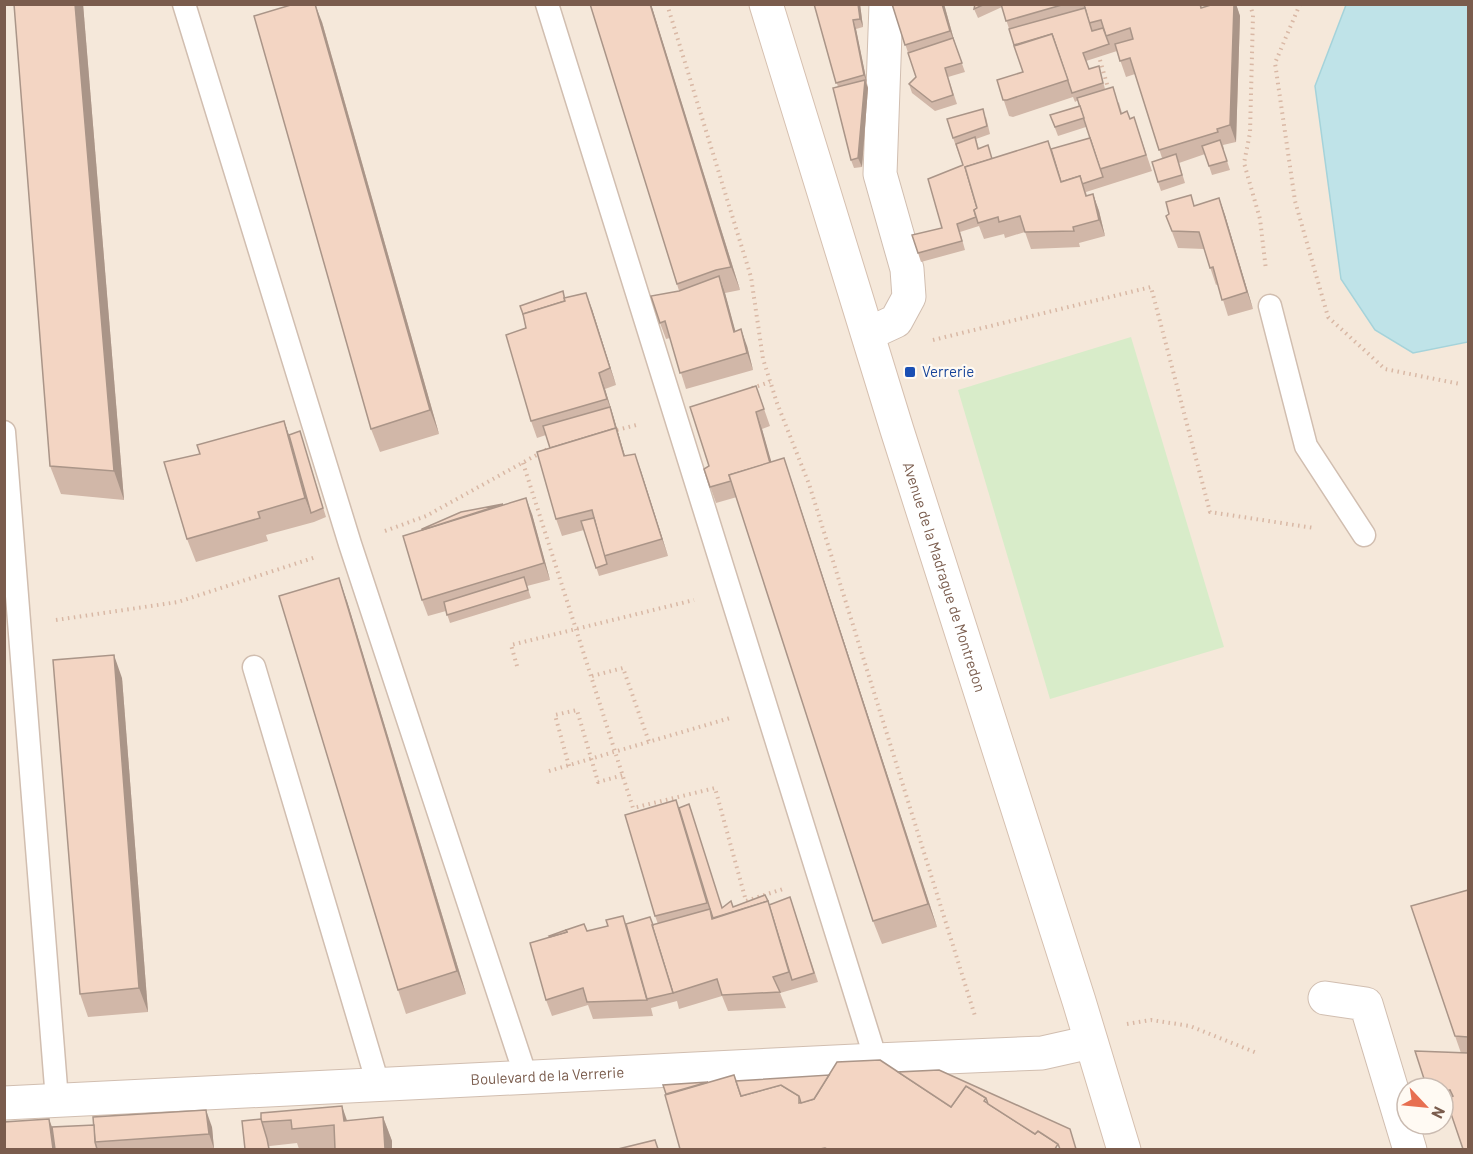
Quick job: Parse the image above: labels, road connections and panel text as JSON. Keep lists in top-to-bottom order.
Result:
{
  "streets": {
    "street": ["Avenue de la Madrague de Montredon", "Boulevard de la Verrerie"]
  },
  "crossings": [
    ["Avenue de la Madrague de Montredon", "Boulevard de la Verrerie"]
  ],
  "places": {
    "transit": ["Verrerie"]
  },
  "north": "bottom right"
}
